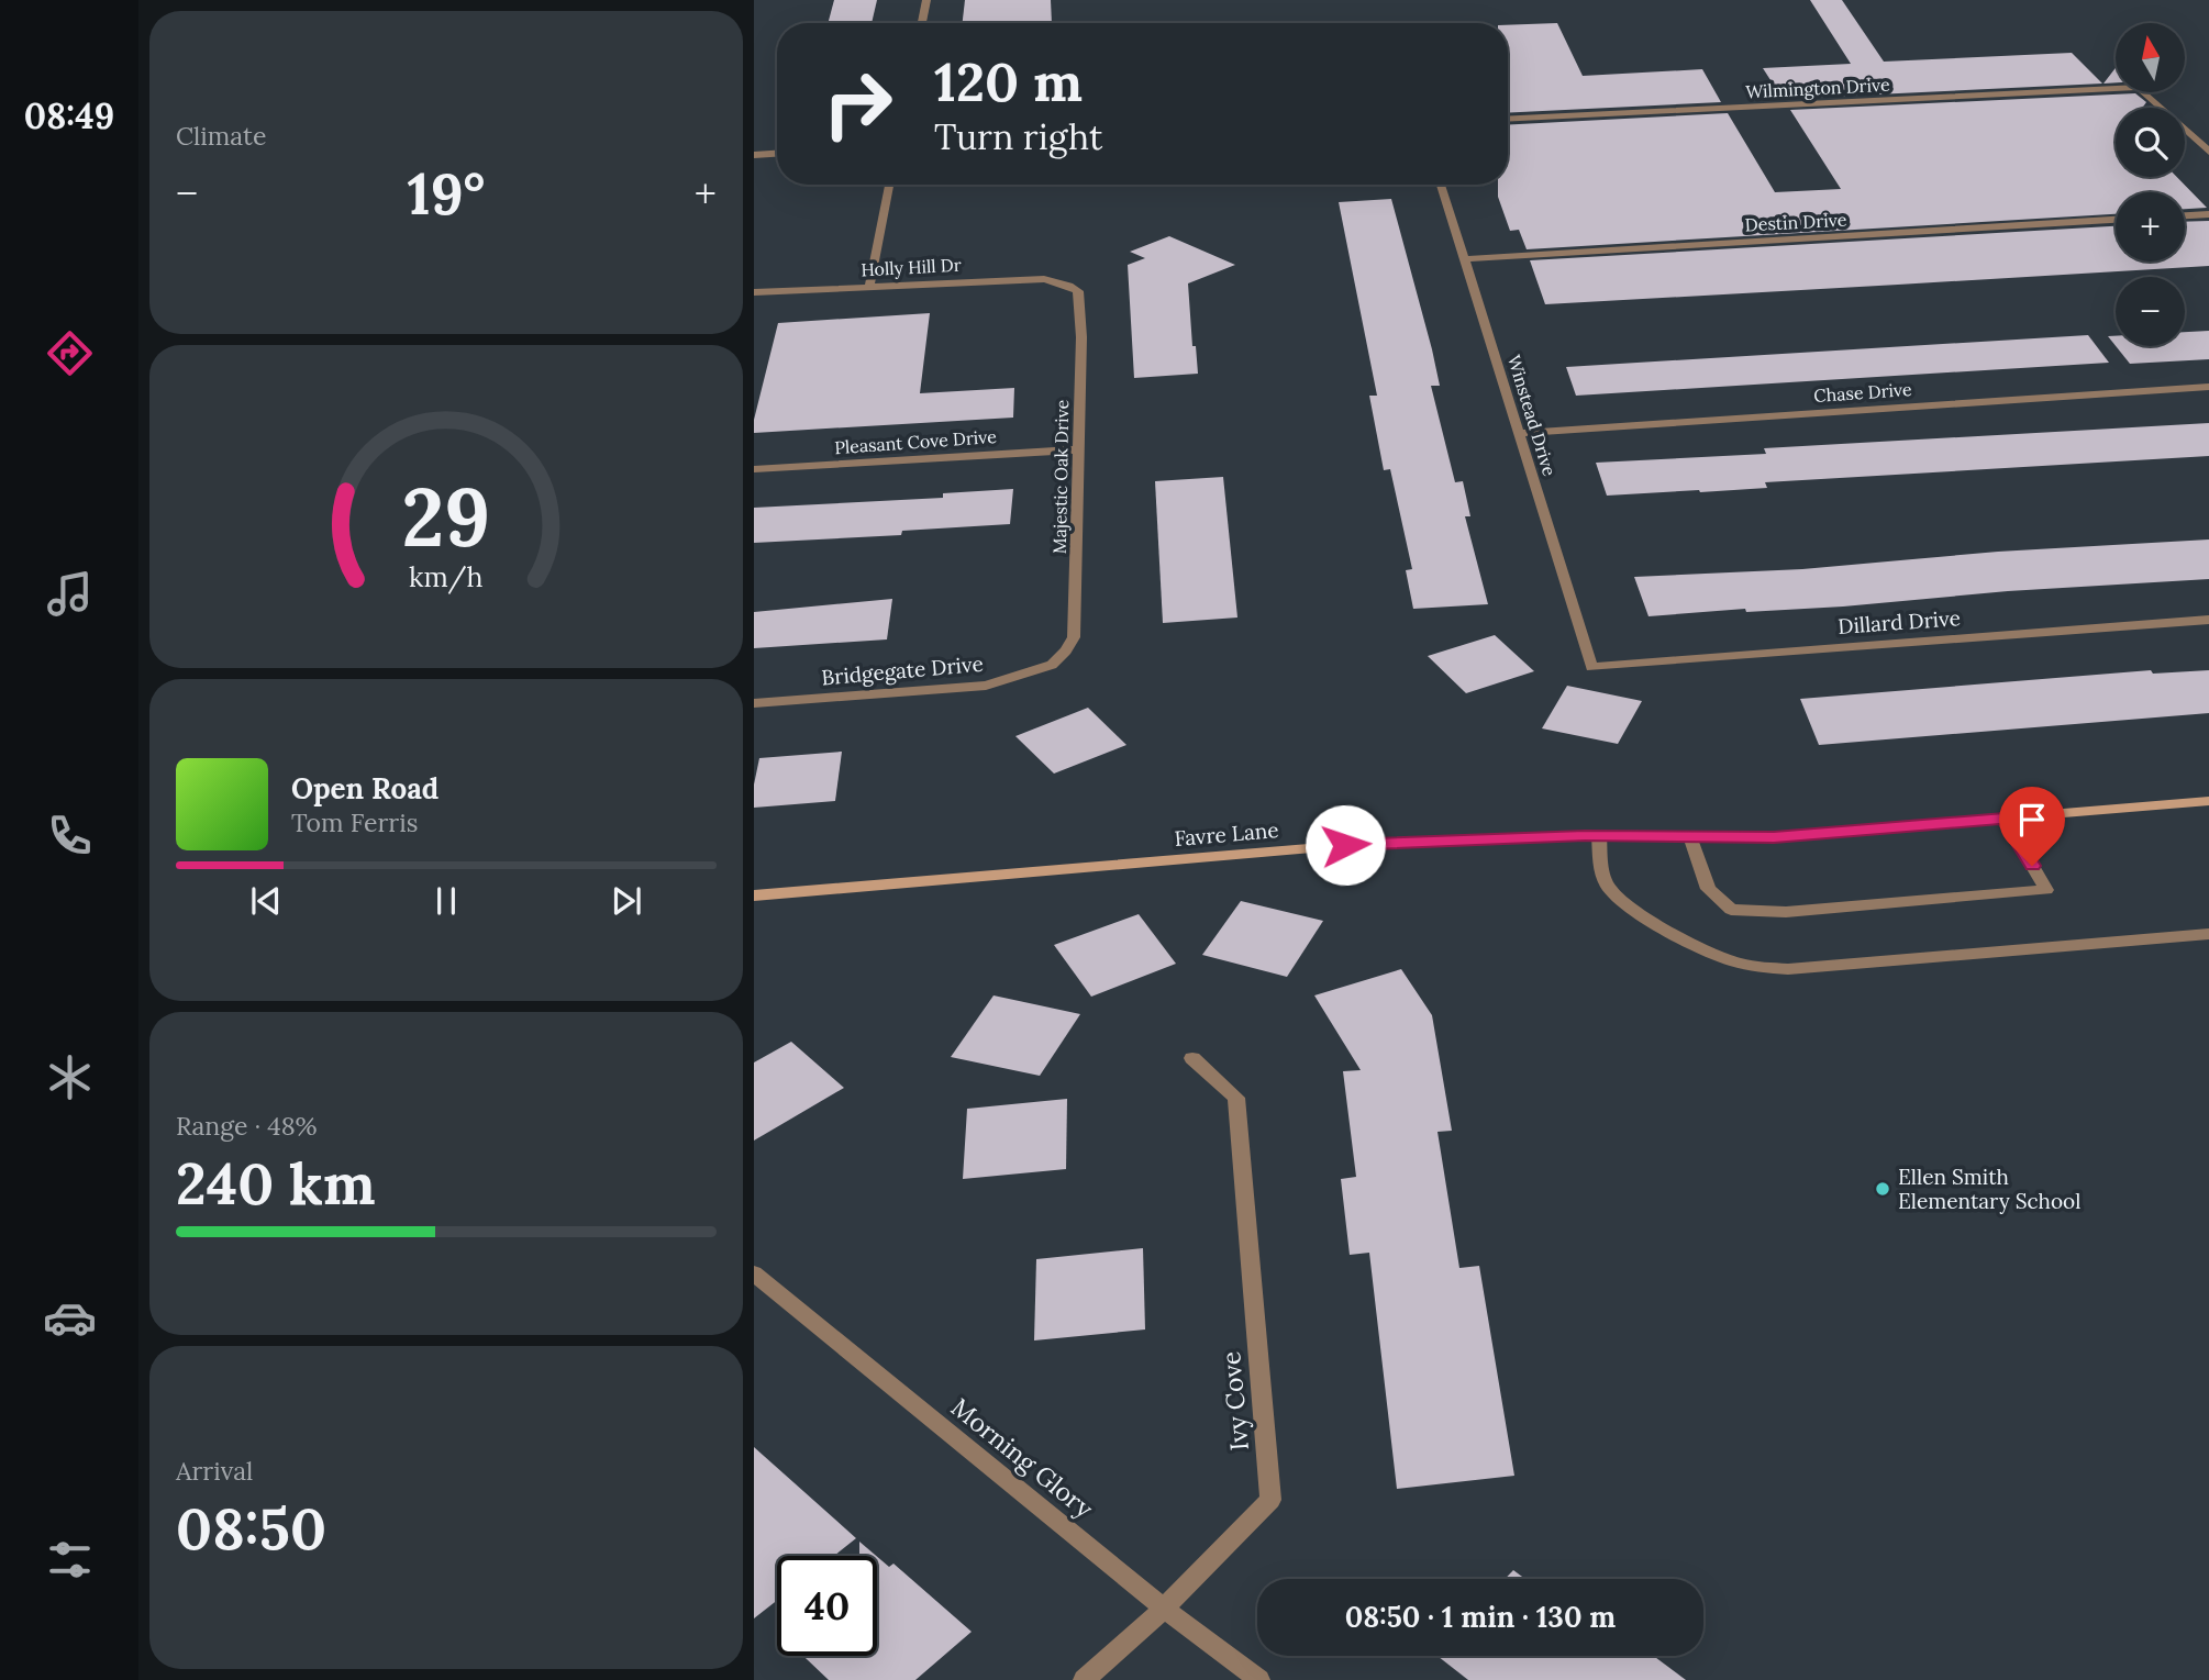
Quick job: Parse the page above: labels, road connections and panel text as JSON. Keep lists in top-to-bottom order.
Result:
{
  "streets": {
    "street": [
      "Wilmington Drive",
      "Destin Drive",
      "Holly Hill Dr",
      "Chase Drive",
      "Winstead Drive",
      "Pleasant Cove Drive",
      "Majestic Oak Drive",
      "Dillard Drive",
      "Bridgegate Drive",
      "Favre Lane",
      "Ivy Cove",
      "Morning Glory"
    ]
  },
  "crossings": [
    ["Destin Drive", "Winstead Drive"],
    ["Holly Hill Dr", "Majestic Oak Drive"],
    ["Chase Drive", "Winstead Drive"],
    ["Winstead Drive", "Dillard Drive"],
    ["Pleasant Cove Drive", "Majestic Oak Drive"],
    ["Majestic Oak Drive", "Bridgegate Drive"],
    ["Ivy Cove", "Morning Glory"]
  ],
  "places": ["Ellen Smith Elementary School"],
  "north": "top",
  "page": {
    "tabs": "08:49",
    "tile": [
      "Climate",
      ["Range · 48%", "240 km"],
      ["Arrival", "08:50"]
    ],
    "map_buttons": ["+", "−"],
    "turn": ["120 m", "Turn right"],
    "heat": ["−", "19°", "+"],
    "song": ["Open Road", "Tom Ferris"],
    "limit": "40",
    "trip": "08:50 · 1 min · 130 m",
    "gauge": ["29", "km/h"]
  }
}
